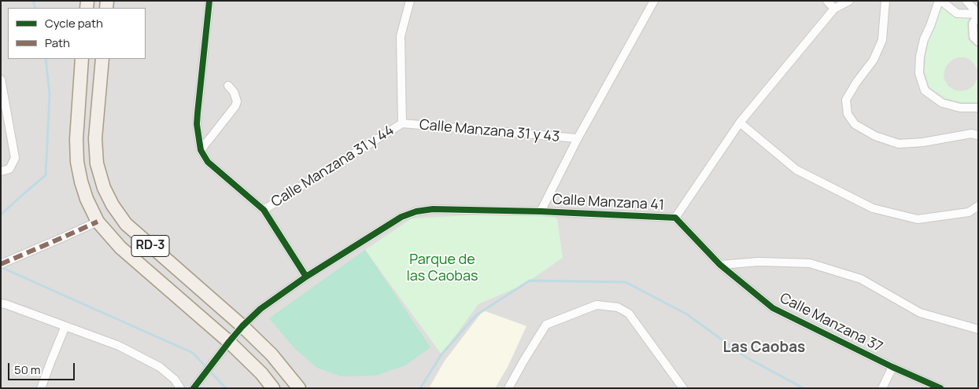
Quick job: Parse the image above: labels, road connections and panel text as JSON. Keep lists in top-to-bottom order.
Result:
{
  "streets": {
    "main road": ["RD-3"],
    "street": [
      "Calle Manzana 31 y 43",
      "Calle Manzana 31 y 44",
      "Calle Manzana 41",
      "Calle Manzana 37"
    ]
  },
  "crossings": [
    ["Calle Manzana 31 y 43", "Calle Manzana 31 y 44"],
    ["Calle Manzana 41", "RD-3"],
    ["Calle Manzana 41", "Calle Manzana 37"]
  ],
  "districts": ["Las Caobas"],
  "parks": ["Parque de las Caobas"],
  "legend": ["Cycle path", "Path"],
  "scale_bar": "50 m"
}
